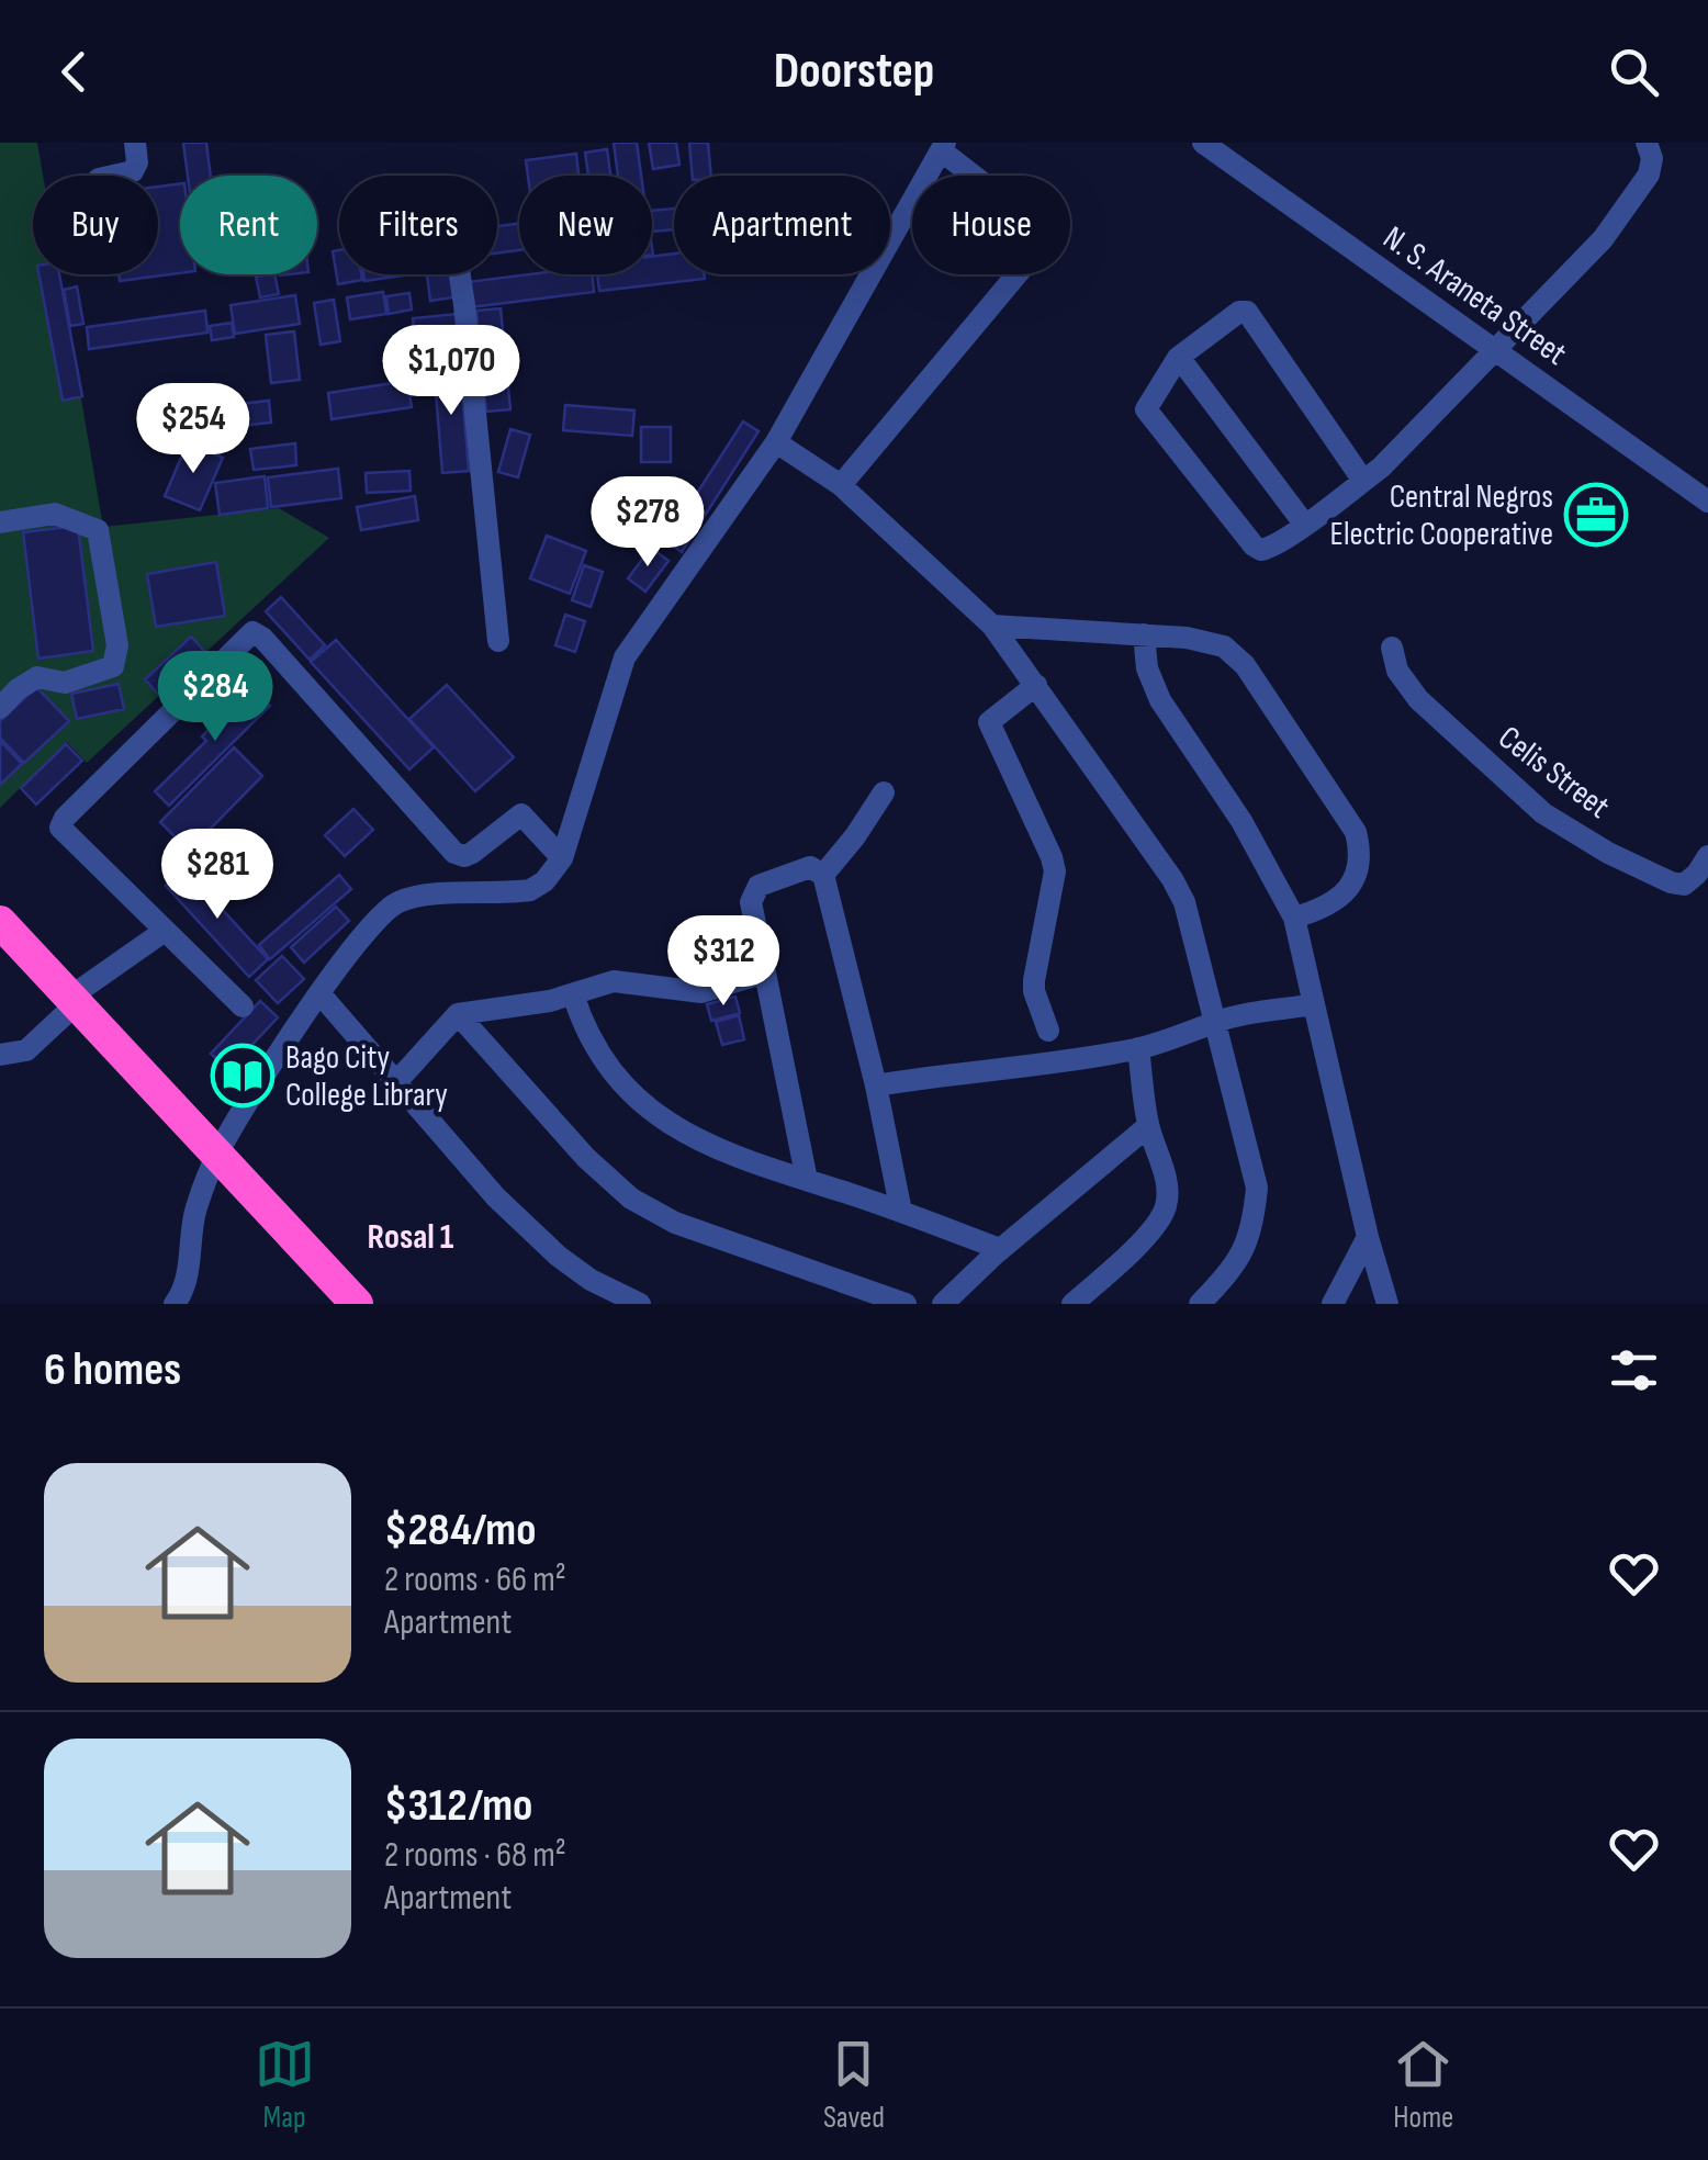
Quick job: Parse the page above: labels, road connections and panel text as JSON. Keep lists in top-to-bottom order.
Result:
{
  "streets": {
    "street": ["N. S. Araneta Street", "Celis Street"]
  },
  "districts": ["Rosal 1"],
  "places": {
    "office": ["Central Negros Electric Cooperative"],
    "library": ["Bago City College Library"]
  },
  "page": {
    "header": "Doorstep",
    "chip": [
      "Buy",
      "Rent",
      "Filters",
      "New",
      "Apartment",
      "House"
    ],
    "price": [
      "$1,070",
      "$254",
      "$278",
      "$284",
      "$281",
      "$312"
    ],
    "heading": "6 homes",
    "list": [
      {
        "name": "$284/mo",
        "note": "2 rooms · 66 m² · Apartment"
      },
      {
        "name": "$312/mo",
        "note": "2 rooms · 68 m² · Apartment"
      }
    ],
    "tabs": ["Map", "Saved", "Home"]
  }
}
